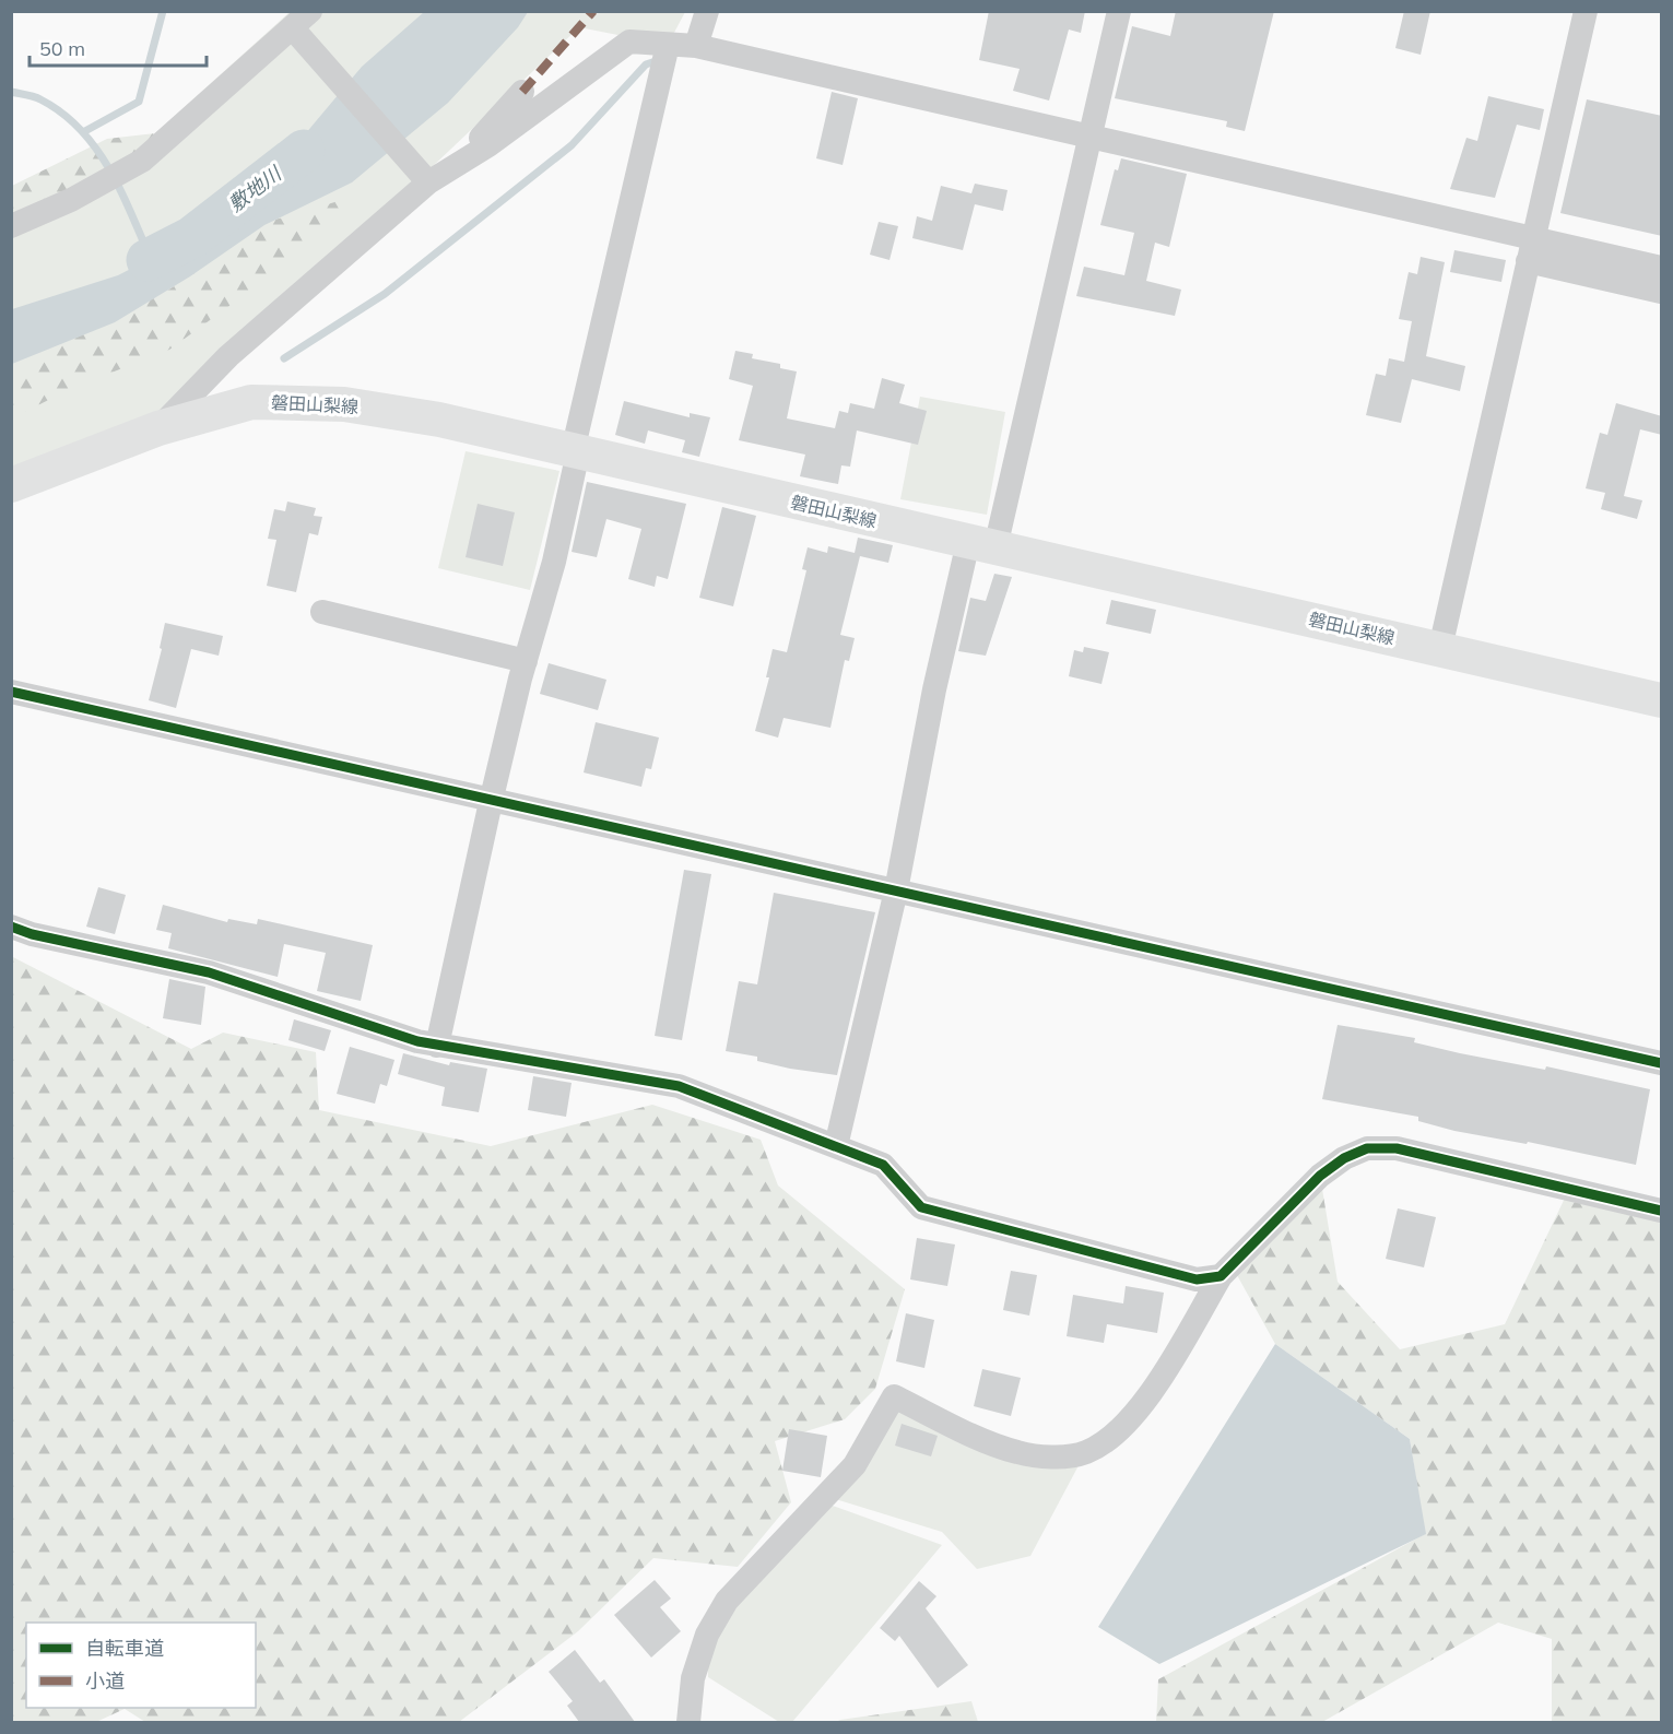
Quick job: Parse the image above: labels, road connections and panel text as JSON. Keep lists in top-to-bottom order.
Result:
{
  "streets": {
    "main road": ["磐田山梨線"]
  },
  "water": ["敷地川"],
  "legend": ["自転車道", "小道"],
  "scale_bar": "50 m"
}
